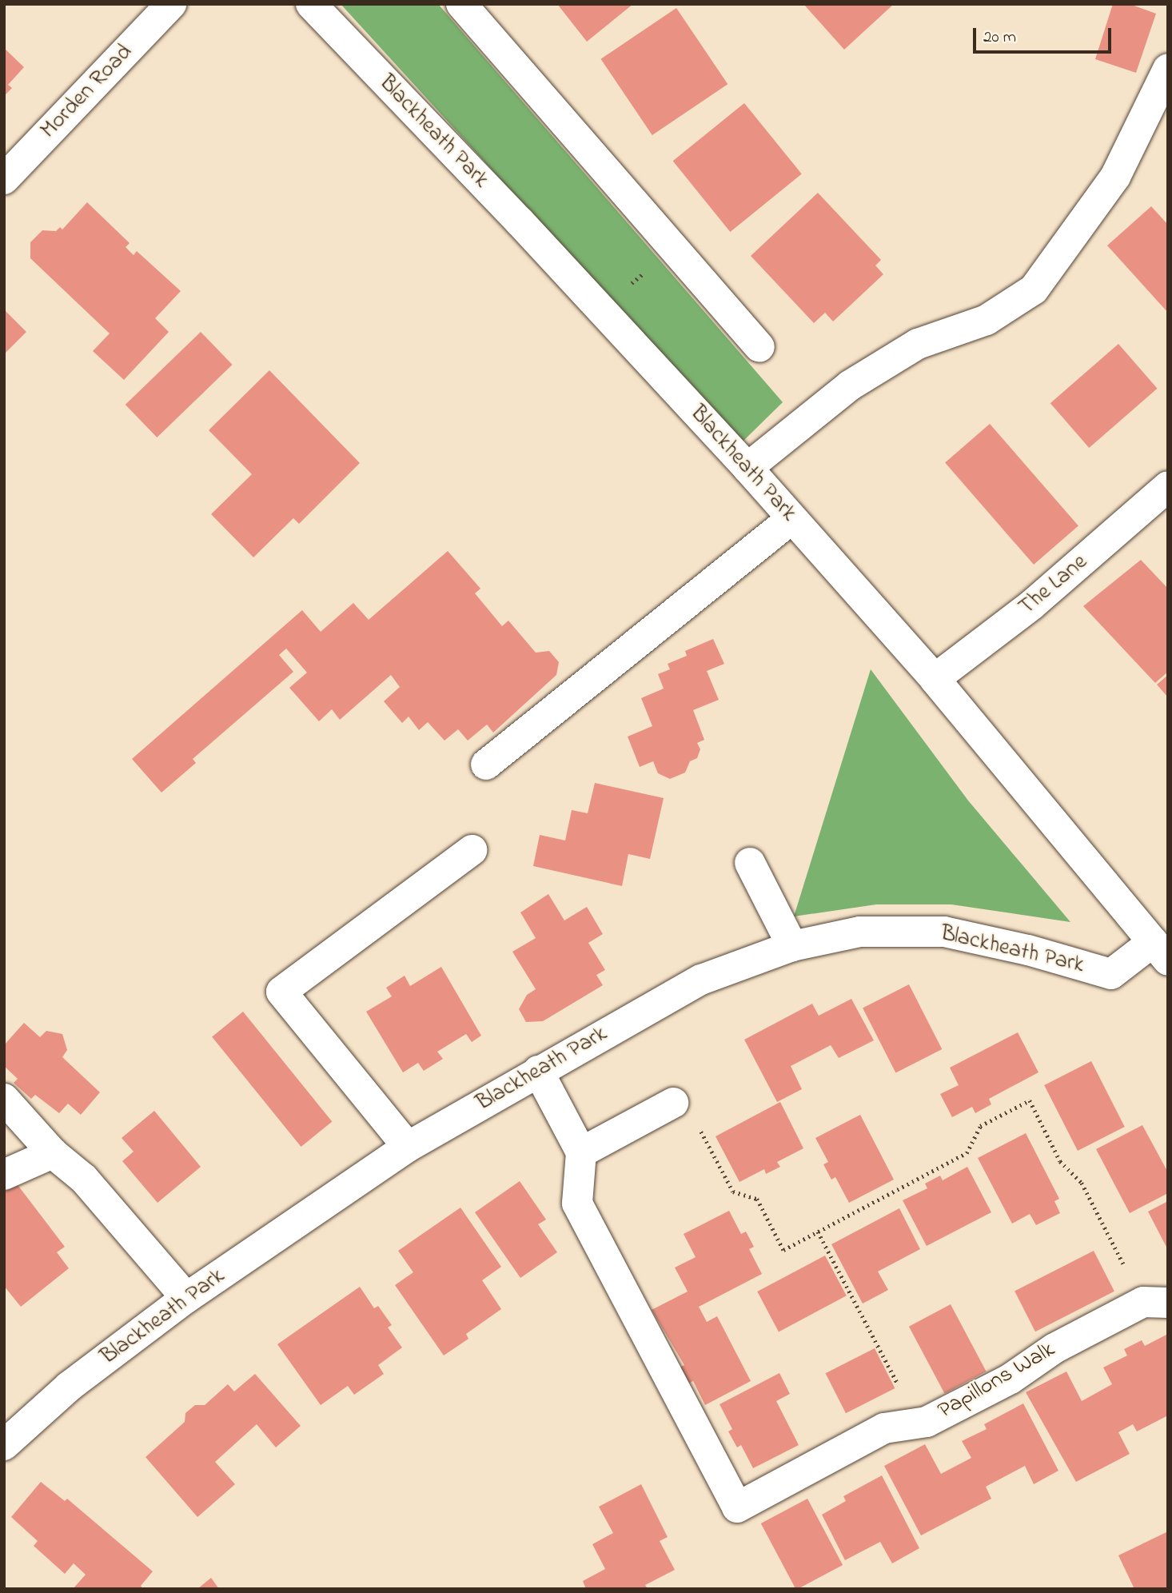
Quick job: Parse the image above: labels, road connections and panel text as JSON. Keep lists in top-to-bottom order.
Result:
{
  "streets": {
    "street": [
      "Morden Road",
      "Blackheath Park",
      "The Lane",
      "Papillons Walk"
    ]
  },
  "crossings": [
    ["Blackheath Park", "The Lane"]
  ],
  "scale_bar": "20 m"
}
